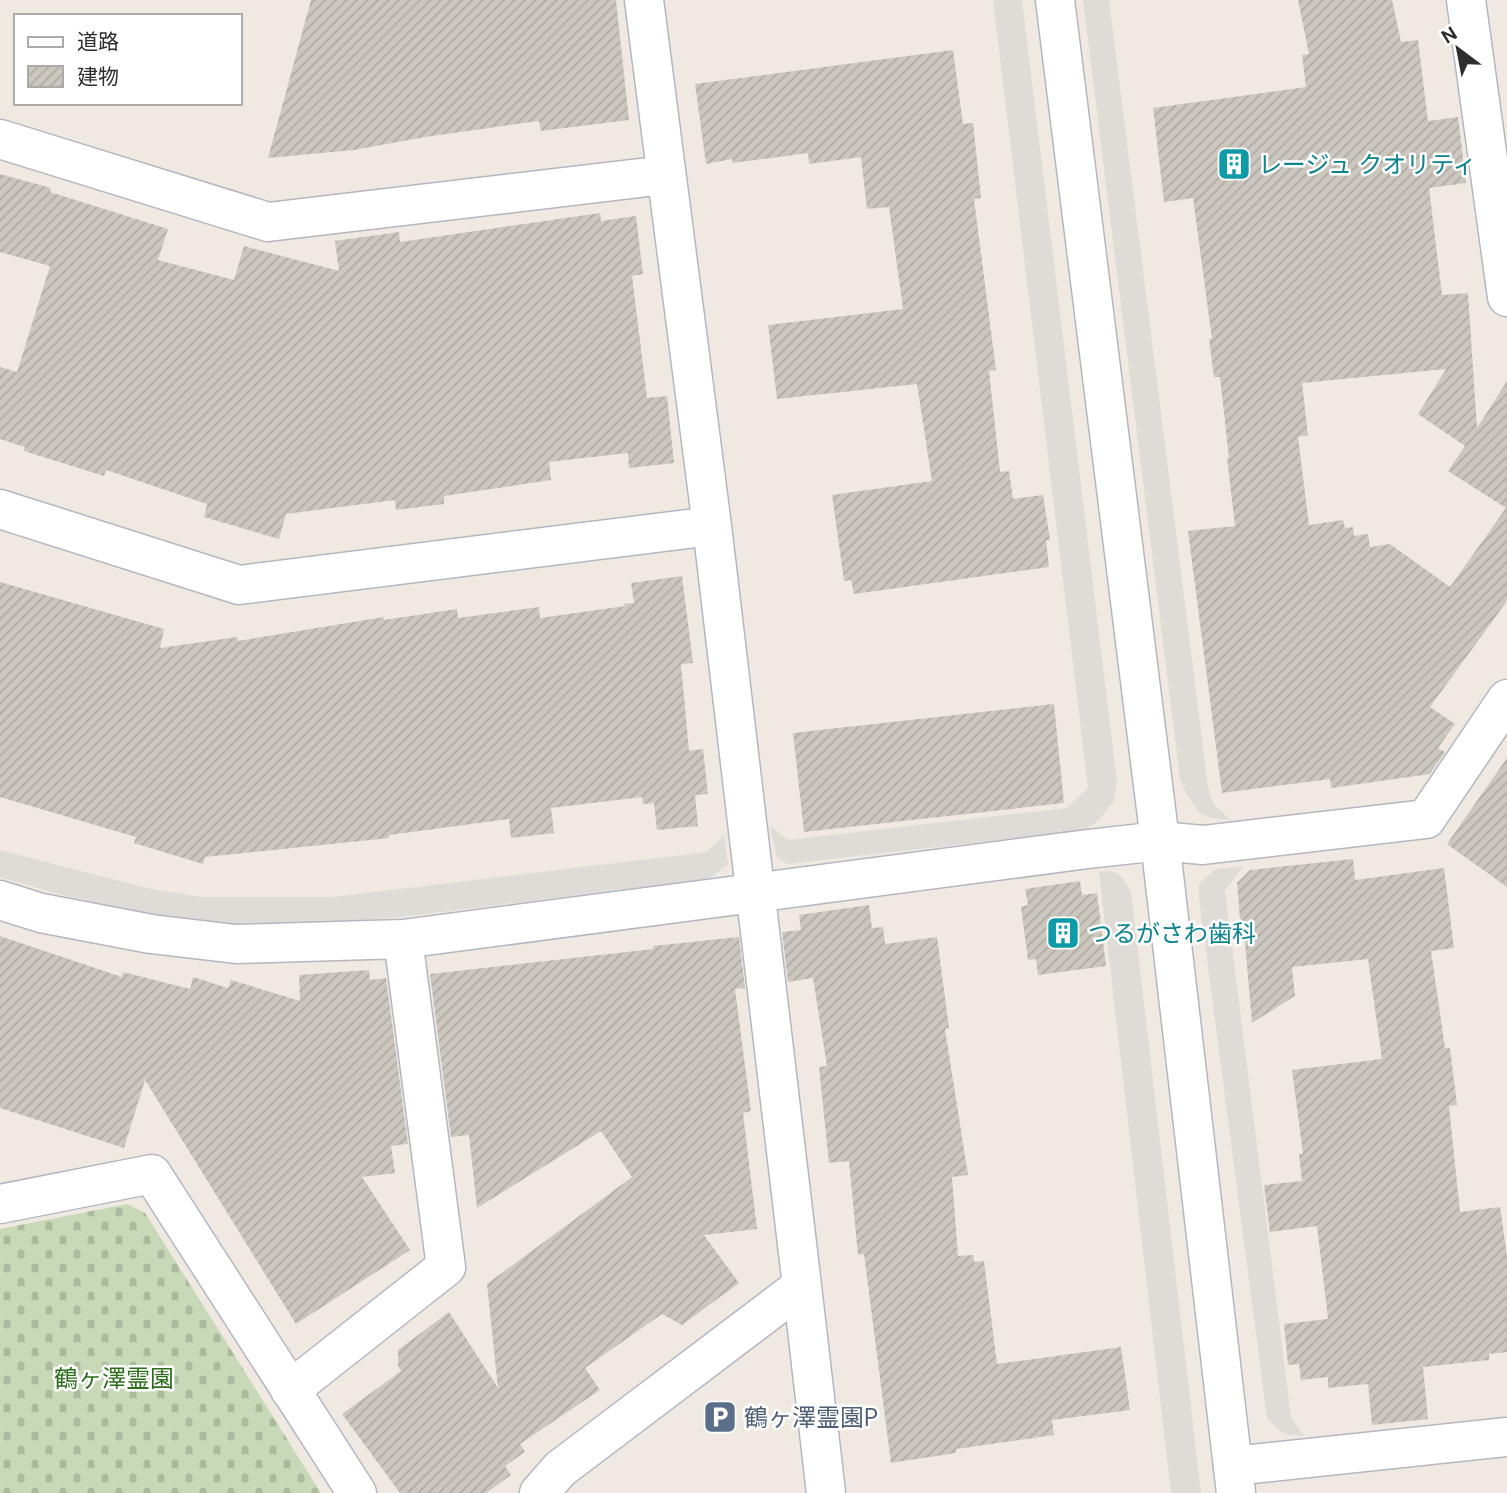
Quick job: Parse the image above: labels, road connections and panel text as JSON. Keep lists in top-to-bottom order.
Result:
{
  "parks": ["鶴ヶ澤霊園"],
  "places": {
    "building": ["レージュ クオリティ", "つるがさわ歯科"],
    "parking": ["鶴ヶ澤霊園P"]
  },
  "legend": ["道路", "建物"],
  "north": "top left"
}
